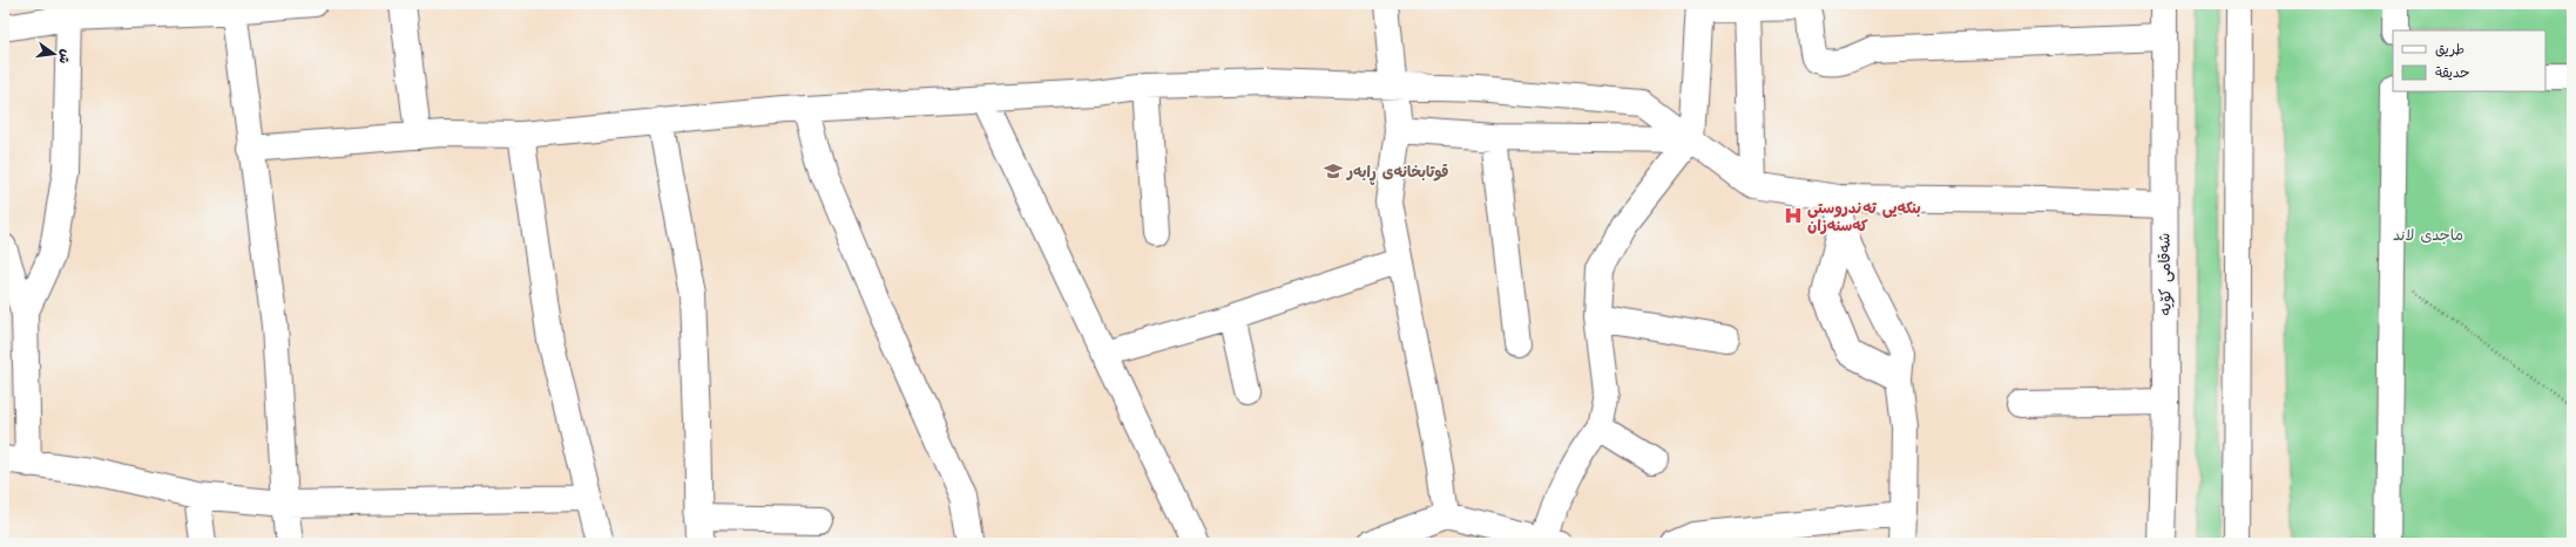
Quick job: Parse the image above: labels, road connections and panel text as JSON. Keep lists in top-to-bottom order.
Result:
{
  "streets": {
    "main road": ["شەقامی کۆیە"]
  },
  "parks": ["ماجدی لاند"],
  "places": {
    "school or university": ["قوتابخانەی ڕابەر"],
    "hospital": ["بنکەیی تەندروستی کەسنەزان"]
  },
  "legend": ["طريق", "حديقة"],
  "north": "right"
}
